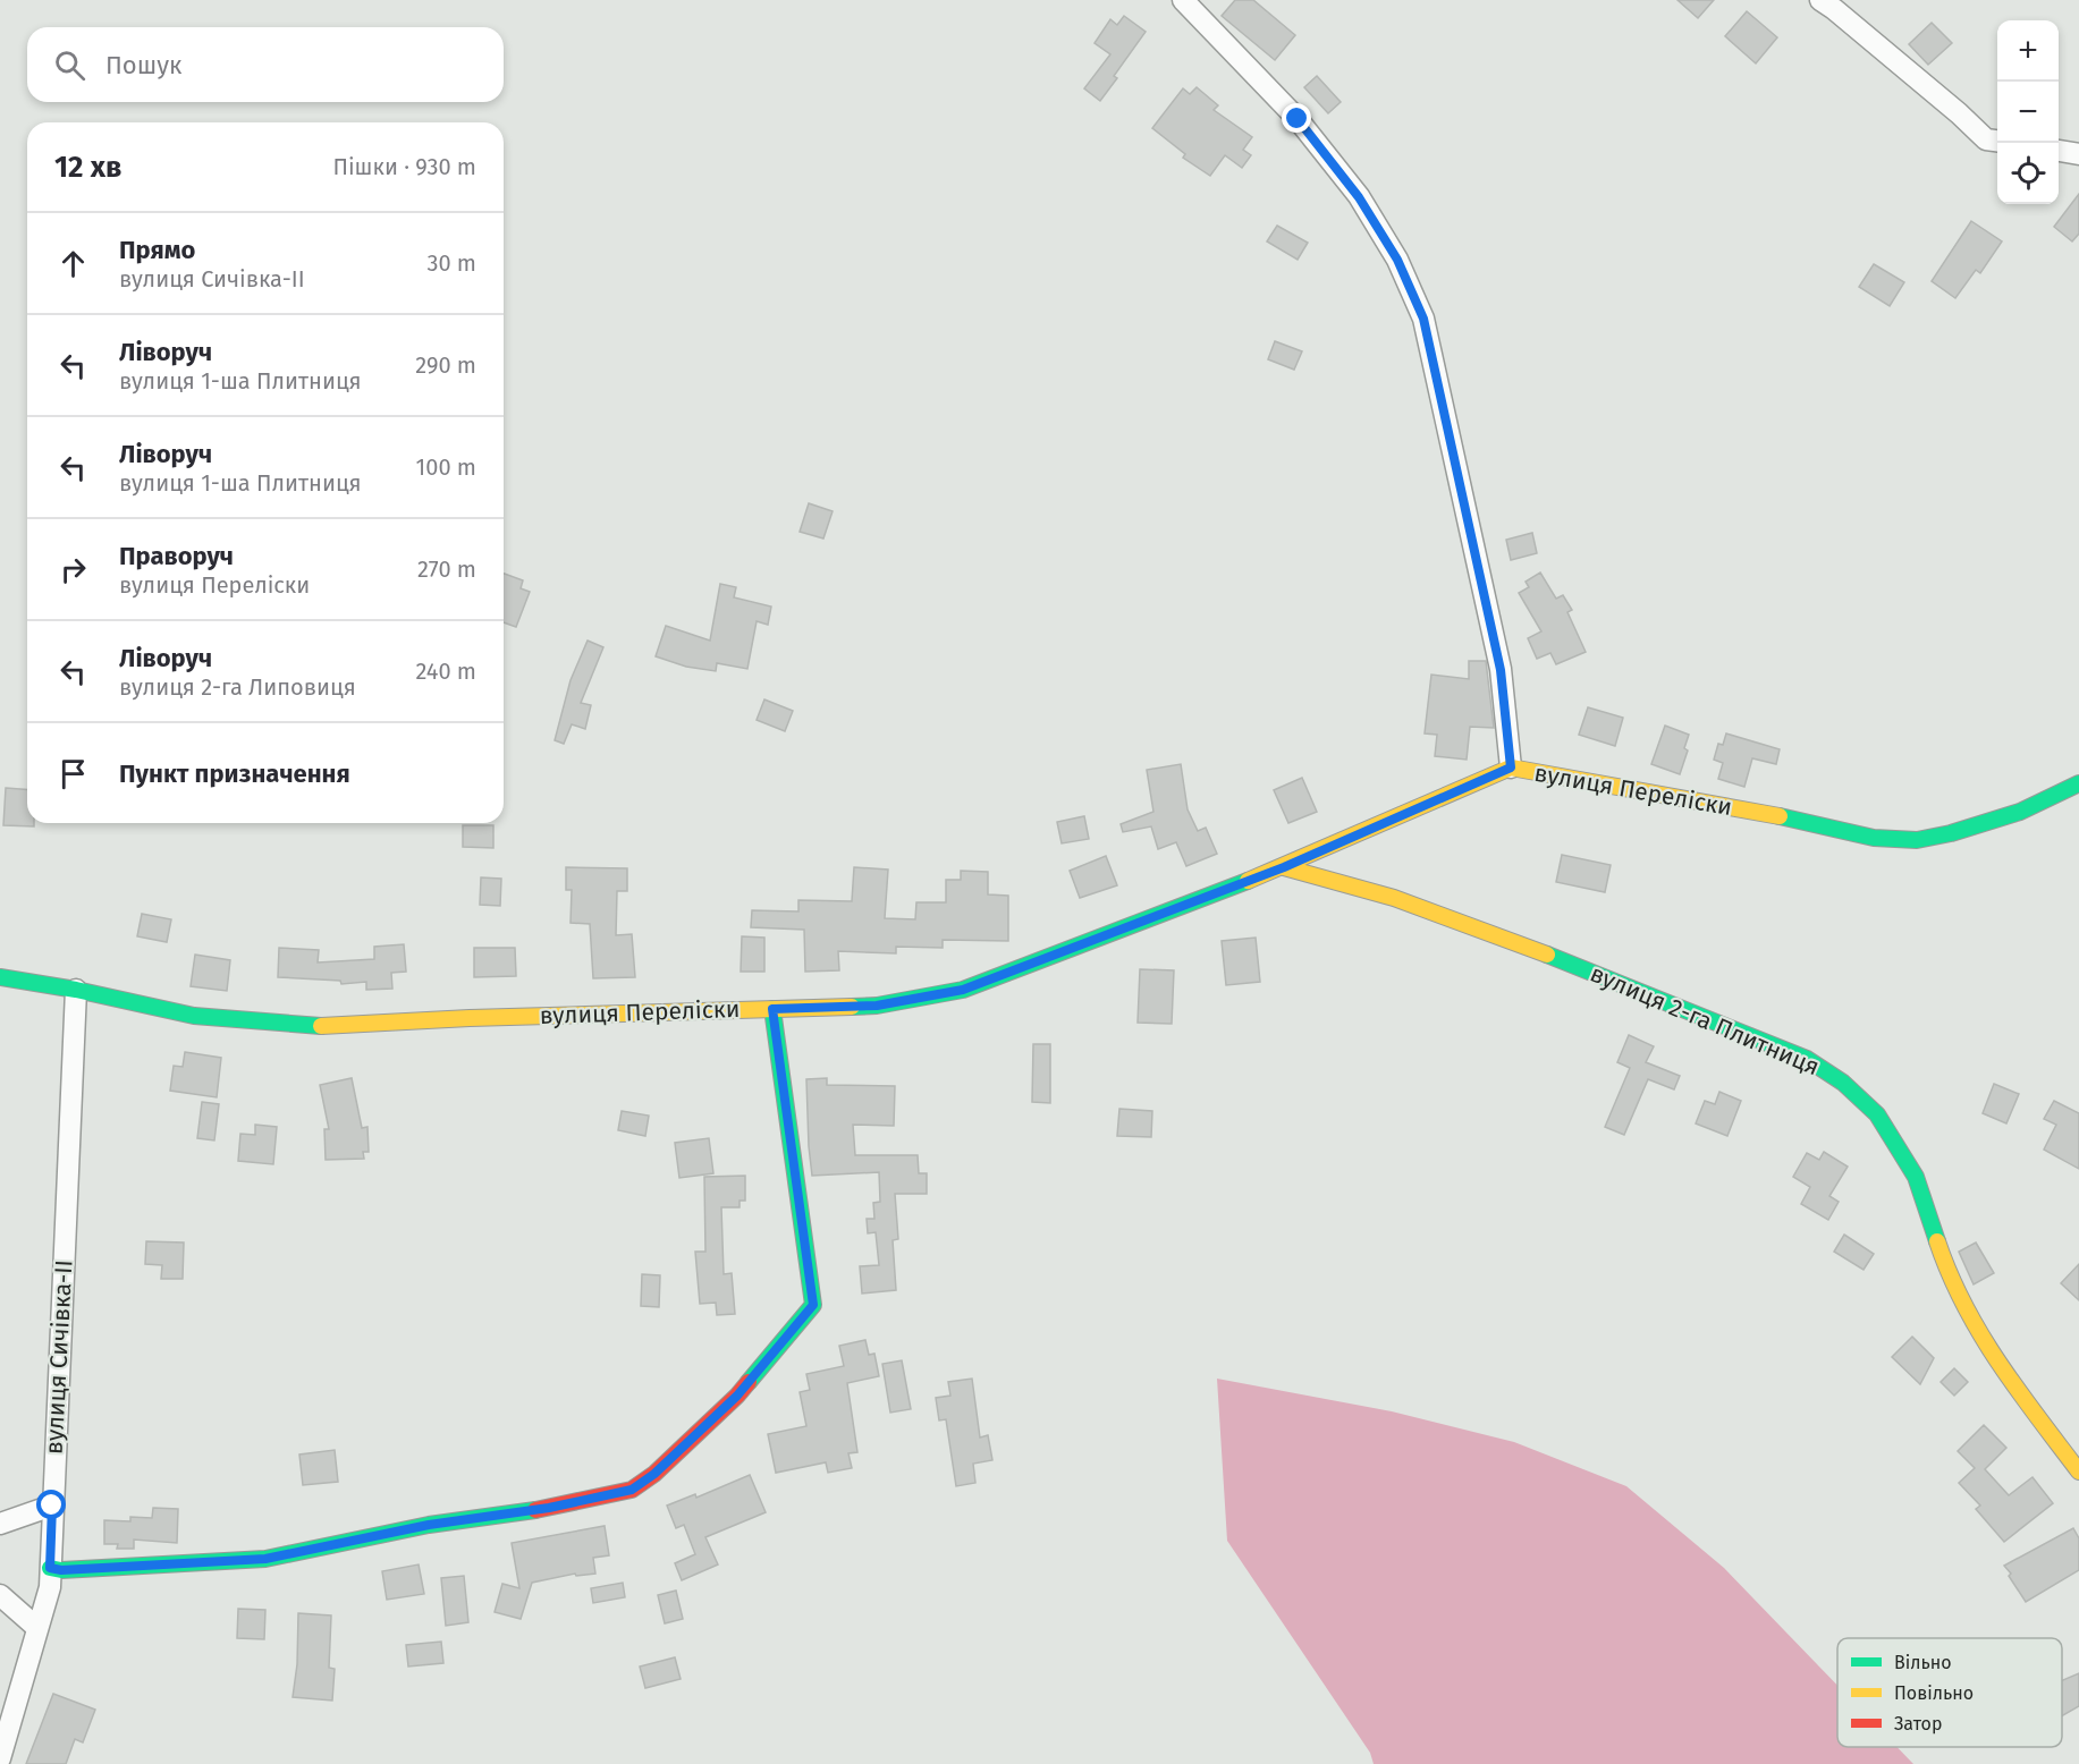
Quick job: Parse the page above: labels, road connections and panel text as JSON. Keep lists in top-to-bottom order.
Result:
{
  "streets": {
    "street": ["вулиця Переліски", "вулиця 2-га Плитниця", "вулиця Сичівка-II"]
  },
  "crossings": [
    ["вулиця Переліски", "вулиця 2-га Плитниця"],
    ["вулиця Переліски", "вулиця Сичівка-II"]
  ],
  "legend": ["Вільно", "Повільно", "Затор"],
  "page": {
    "map_buttons": ["+", "−"],
    "search": "Пошук",
    "heading": ["12 хв", "Пішки · 930 m"],
    "list": [
      ["Прямо", "вулиця Сичівка-II", "30 m"],
      ["Ліворуч", "вулиця 1-ша Плитниця", "290 m"],
      ["Ліворуч", "вулиця 1-ша Плитниця", "100 m"],
      ["Праворуч", "вулиця Переліски", "270 m"],
      ["Ліворуч", "вулиця 2-га Липовиця", "240 m"],
      "Пункт призначення"
    ]
  }
}
